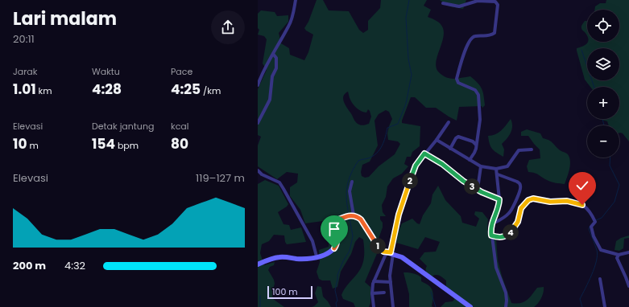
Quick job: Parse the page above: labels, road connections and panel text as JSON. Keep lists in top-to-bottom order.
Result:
{
  "scale_bar": "100 m",
  "page": {
    "heading": ["Lari malam", "20:11"],
    "map_buttons": ["+", "−"],
    "stats": [
      ["Jarak", "1.01 km"],
      ["Waktu", "4:28"],
      ["Pace", "4:25 /km"],
      ["Elevasi", "10 m"],
      ["Detak jantung", "154 bpm"],
      ["kcal", "80"]
    ],
    "chart": ["Elevasi", "119–127 m"],
    "pins": [
      "2",
      "3",
      "4",
      "1"
    ],
    "list": [
      {
        "name": "200 m",
        "note": "4:32"
      }
    ],
    "scale": "100 m"
  }
}
